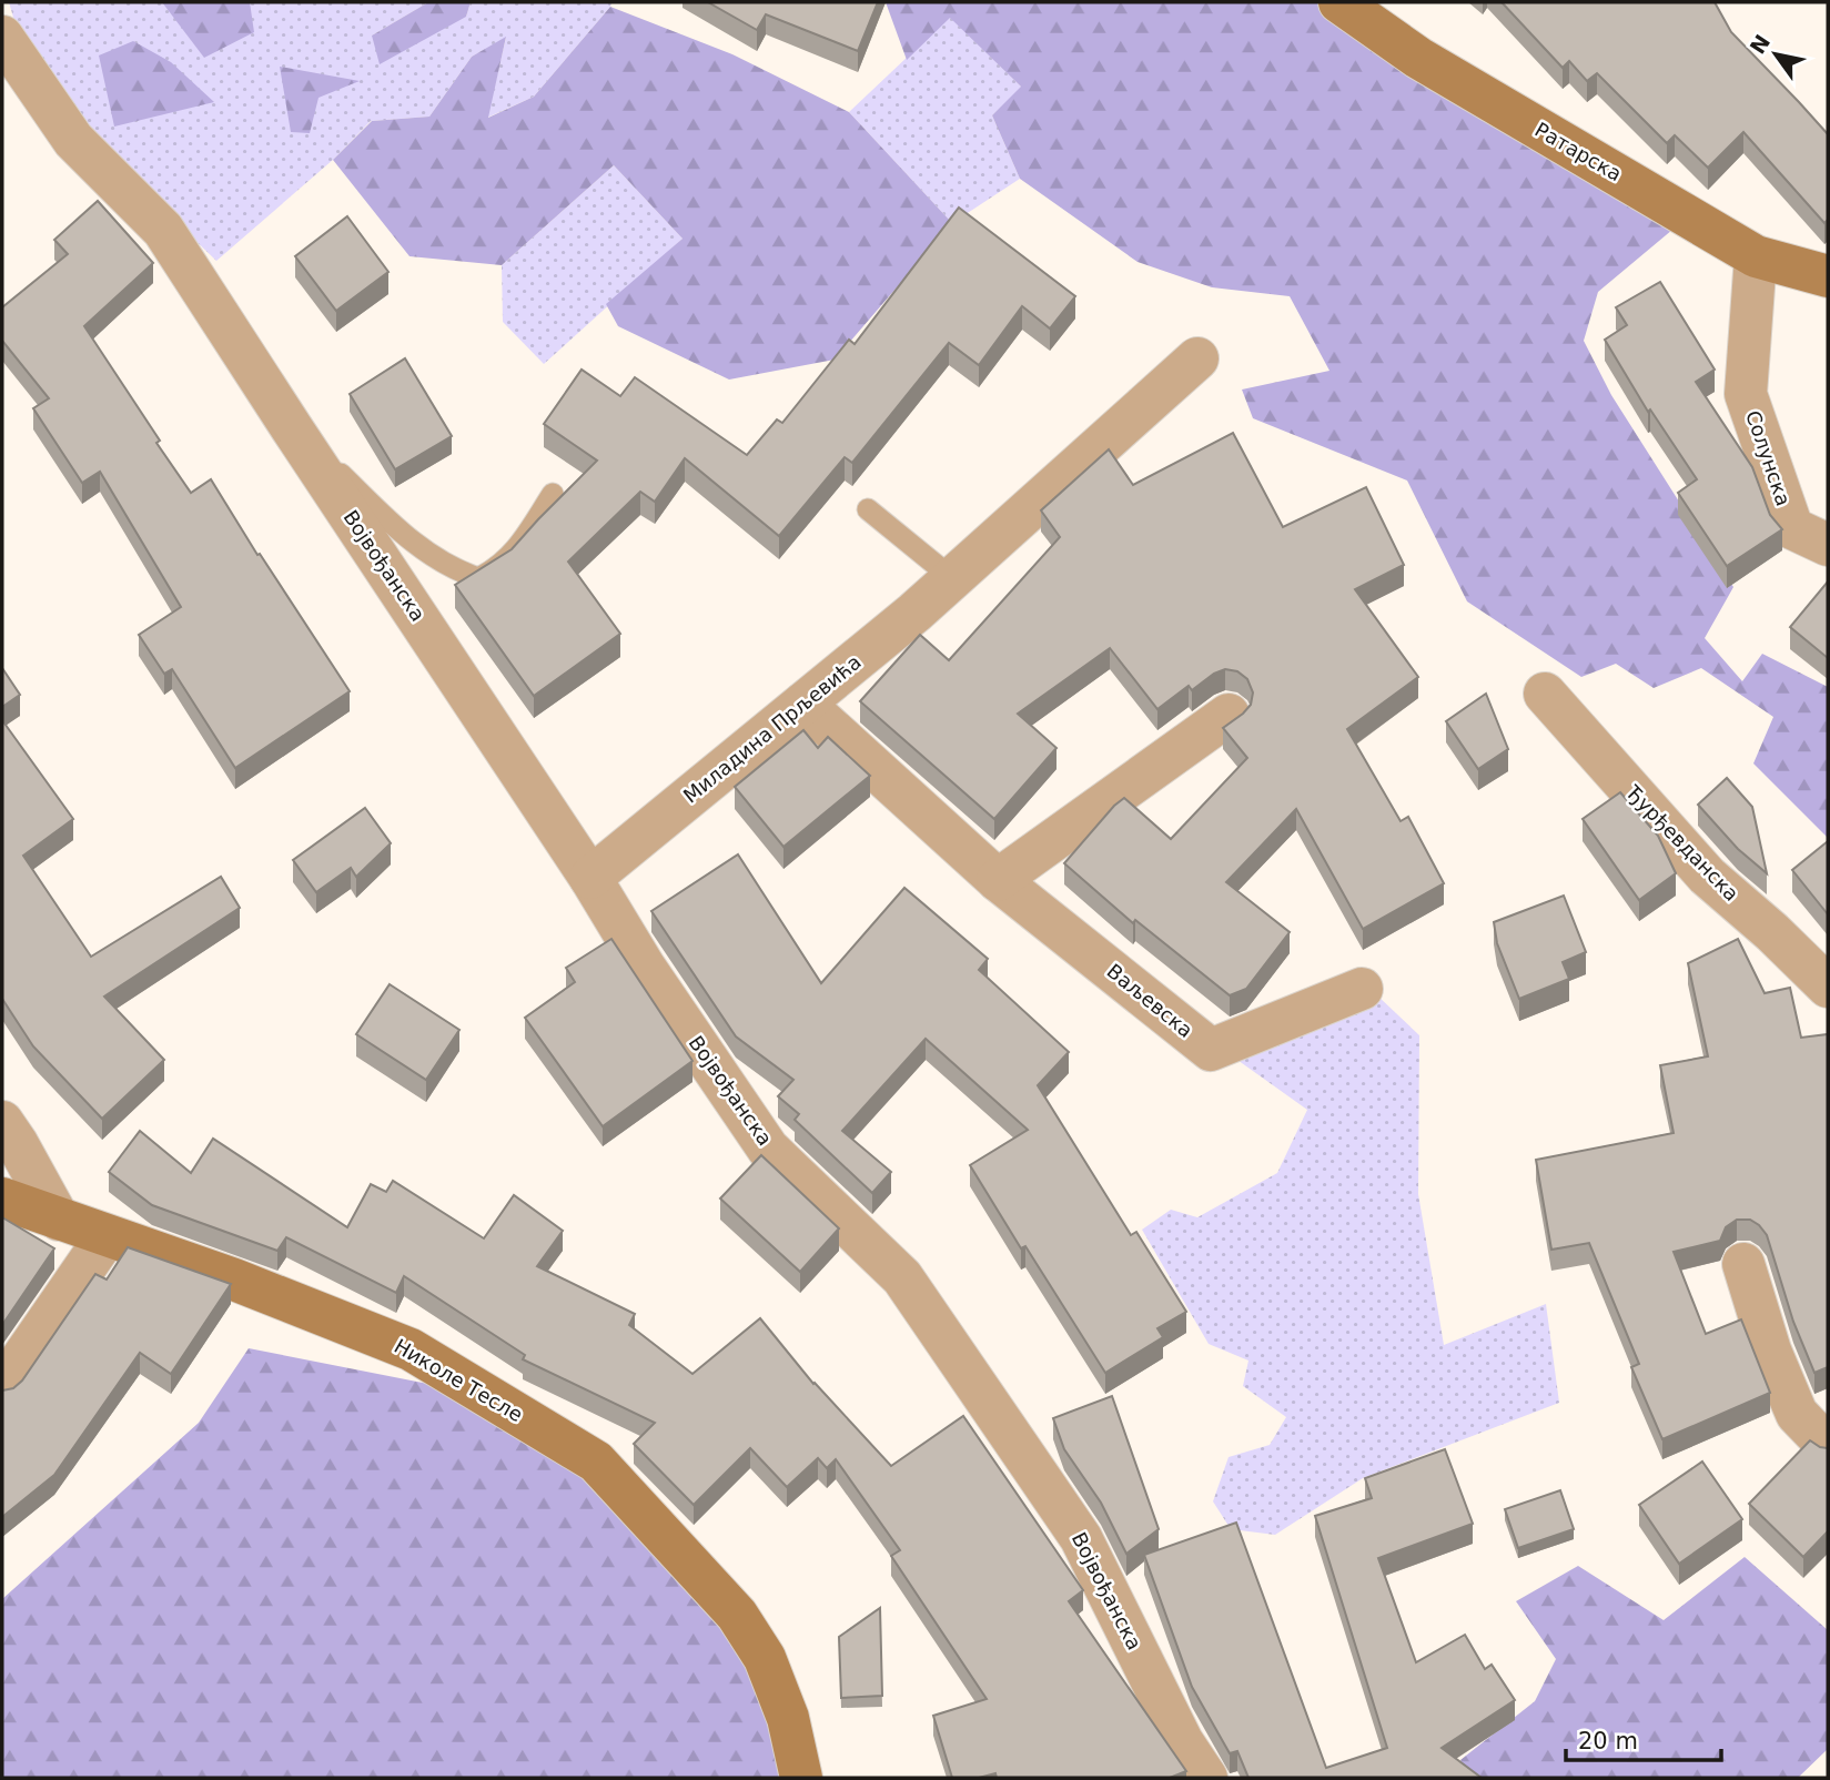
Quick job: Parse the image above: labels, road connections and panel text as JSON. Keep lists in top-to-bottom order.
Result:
{
  "streets": {
    "street": [
      "Ратарска",
      "Солунска",
      "Војвођанска",
      "Миладина Прљевића",
      "Ђурђевданска",
      "Ваљевска",
      "Николе Тесле"
    ]
  },
  "crossings": [
    ["Ратарска", "Солунска"],
    ["Војвођанска", "Миладина Прљевића"],
    ["Миладина Прљевића", "Ваљевска"]
  ],
  "scale_bar": "20 m",
  "north": "top left"
}
